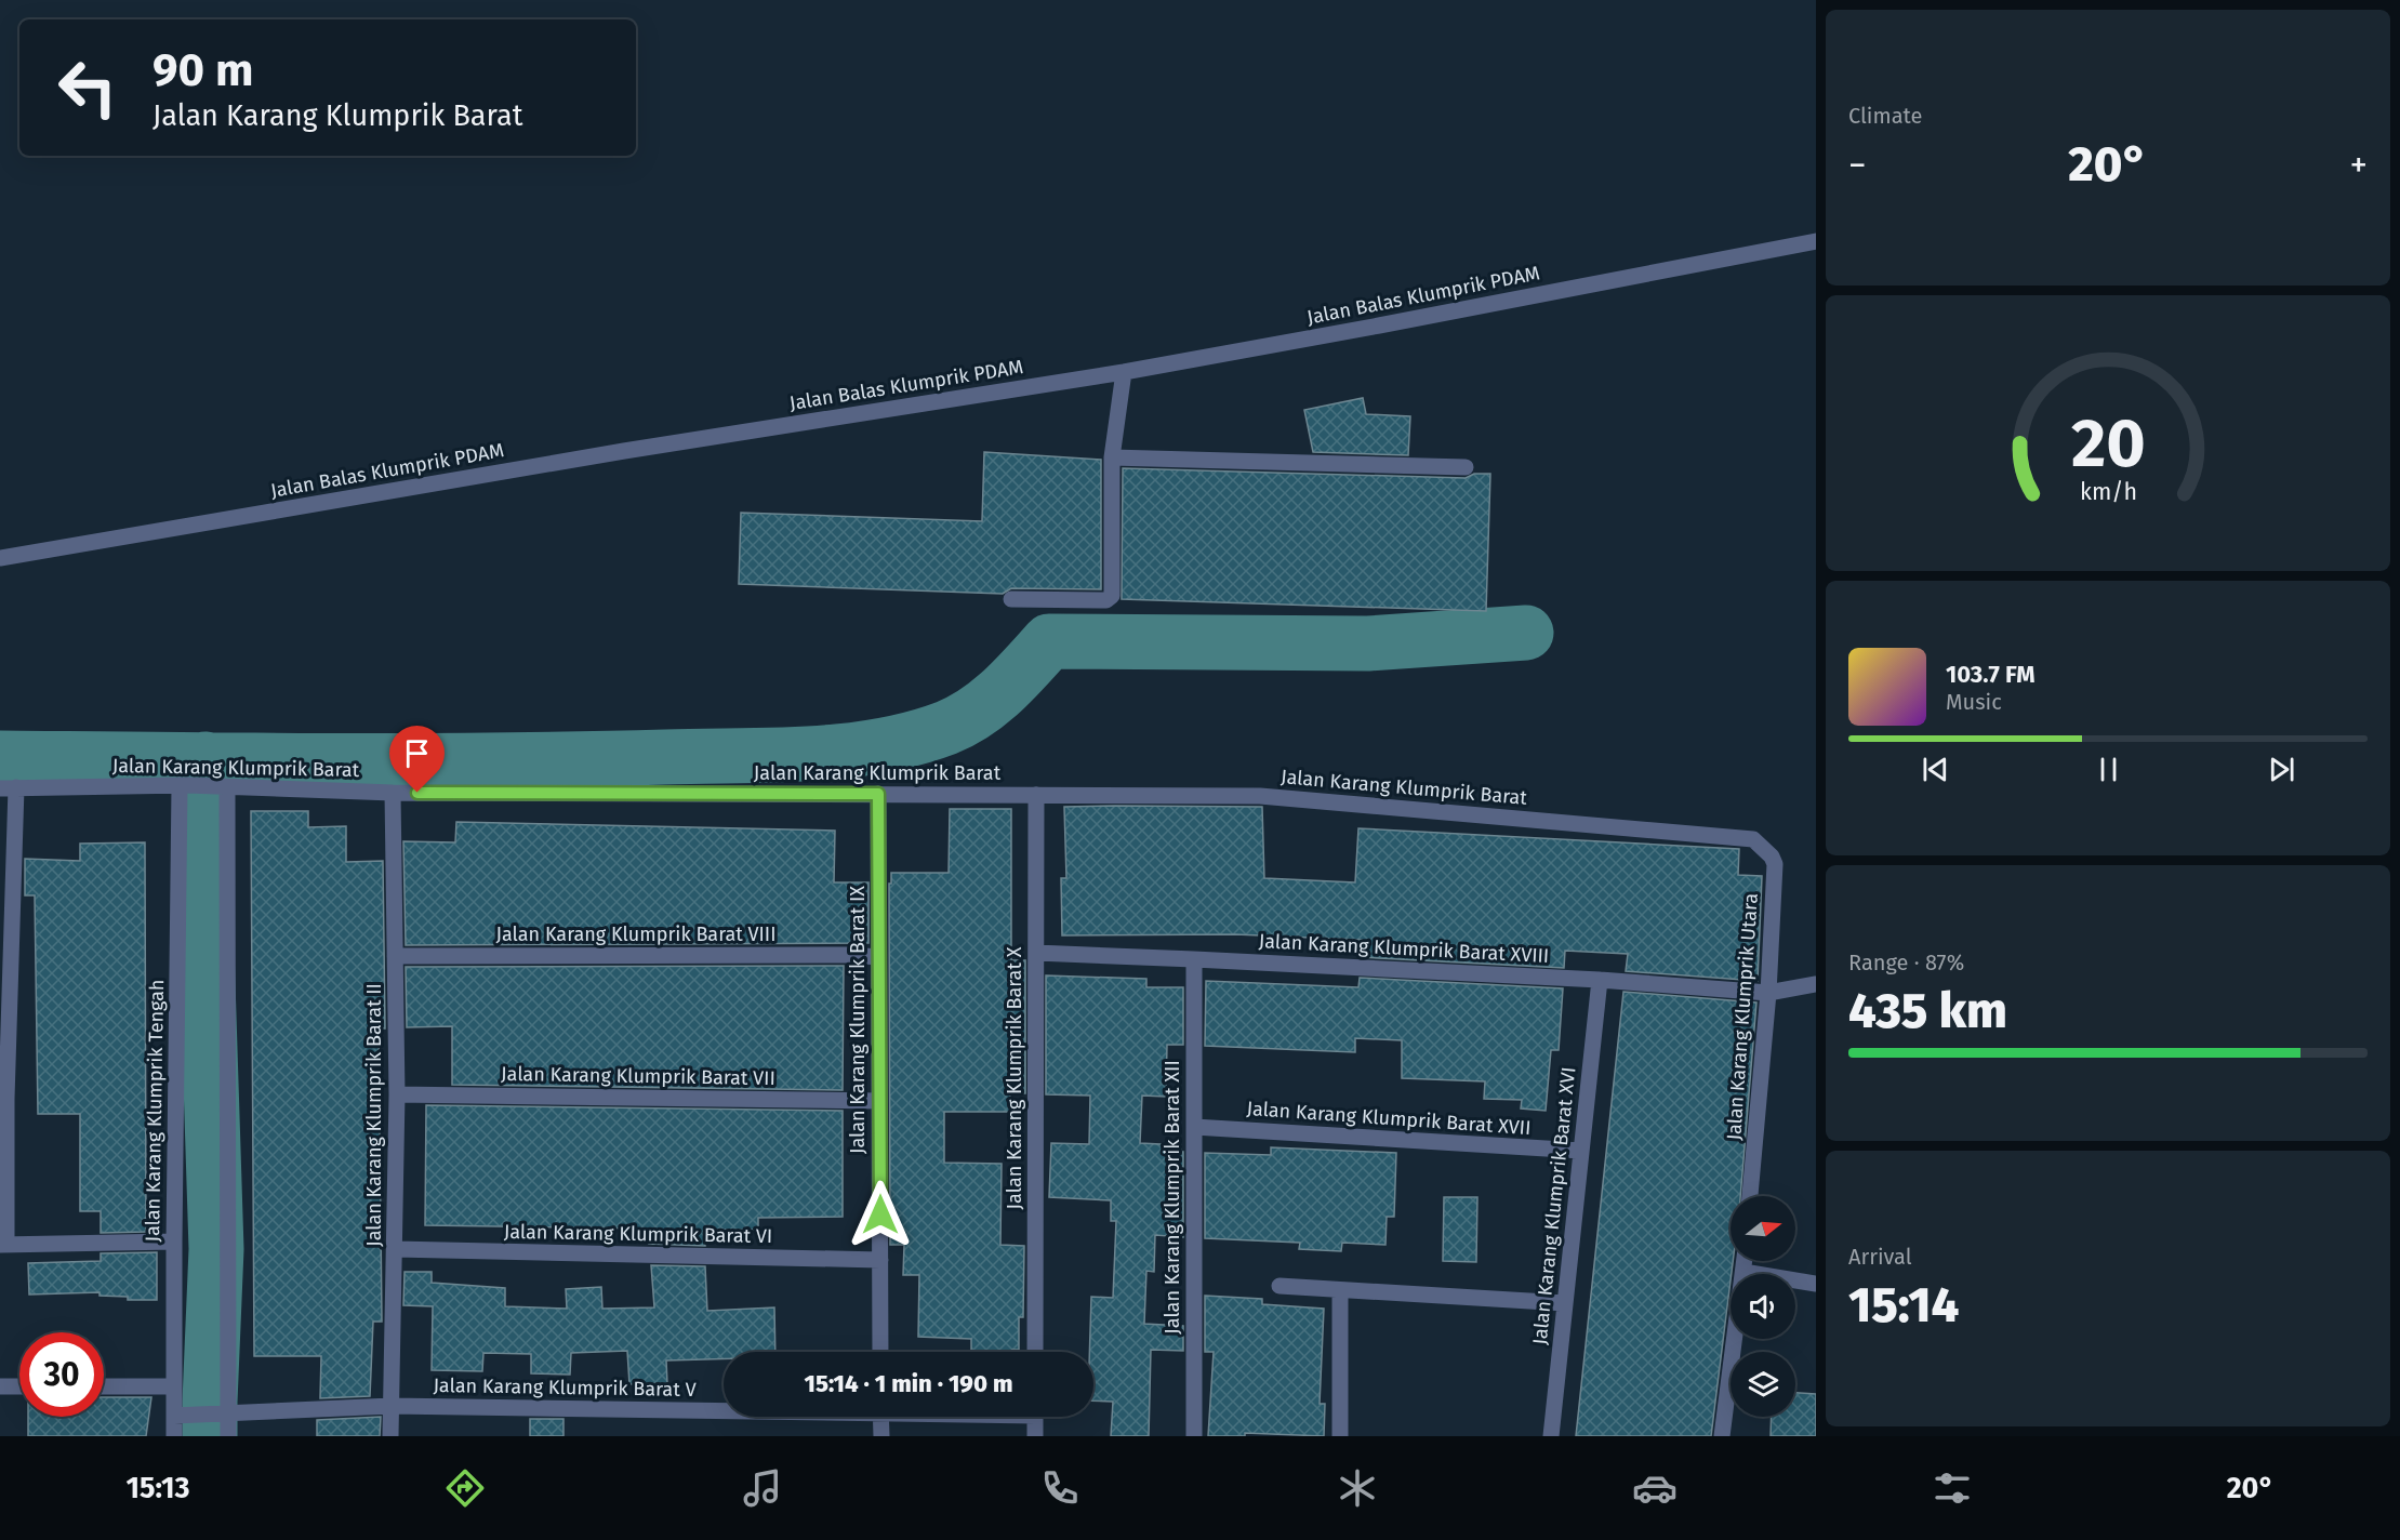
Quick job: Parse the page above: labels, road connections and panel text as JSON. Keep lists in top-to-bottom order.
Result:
{
  "streets": {
    "street": [
      "Jalan Balas Klumprik PDAM",
      "Jalan Karang Klumprik Barat",
      "Jalan Karang Klumprik Barat VIII",
      "Jalan Karang Klumprik Barat XVIII",
      "Jalan Karang Klumprik Utara",
      "Jalan Karang Klumprik Barat IX",
      "Jalan Karang Klumprik Barat VII",
      "Jalan Karang Klumprik Barat X",
      "Jalan Karang Klumprik Tengah",
      "Jalan Karang Klumprik Barat II",
      "Jalan Karang Klumprik Barat XVII",
      "Jalan Karang Klumprik Barat XII",
      "Jalan Karang Klumprik Barat XVI",
      "Jalan Karang Klumprik Barat VI",
      "Jalan Karang Klumprik Barat V"
    ]
  },
  "crossings": [
    ["Jalan Karang Klumprik Barat", "Jalan Karang Klumprik Utara"],
    ["Jalan Karang Klumprik Barat", "Jalan Karang Klumprik Barat IX"],
    ["Jalan Karang Klumprik Barat", "Jalan Karang Klumprik Barat X"],
    ["Jalan Karang Klumprik Barat", "Jalan Karang Klumprik Tengah"],
    ["Jalan Karang Klumprik Barat", "Jalan Karang Klumprik Barat II"],
    ["Jalan Karang Klumprik Barat VIII", "Jalan Karang Klumprik Barat IX"],
    ["Jalan Karang Klumprik Barat VIII", "Jalan Karang Klumprik Barat II"],
    ["Jalan Karang Klumprik Barat XVIII", "Jalan Karang Klumprik Utara"],
    ["Jalan Karang Klumprik Barat XVIII", "Jalan Karang Klumprik Barat X"],
    ["Jalan Karang Klumprik Barat XVIII", "Jalan Karang Klumprik Barat XII"],
    ["Jalan Karang Klumprik Barat XVIII", "Jalan Karang Klumprik Barat XVI"],
    ["Jalan Karang Klumprik Barat IX", "Jalan Karang Klumprik Barat VII"],
    ["Jalan Karang Klumprik Barat IX", "Jalan Karang Klumprik Barat VI"],
    ["Jalan Karang Klumprik Barat VII", "Jalan Karang Klumprik Barat II"],
    ["Jalan Karang Klumprik Tengah", "Jalan Karang Klumprik Barat V"],
    ["Jalan Karang Klumprik Barat II", "Jalan Karang Klumprik Barat VI"],
    ["Jalan Karang Klumprik Barat II", "Jalan Karang Klumprik Barat V"],
    ["Jalan Karang Klumprik Barat XVII", "Jalan Karang Klumprik Barat XII"],
    ["Jalan Karang Klumprik Barat XVII", "Jalan Karang Klumprik Barat XVI"]
  ],
  "north": "right",
  "page": {
    "tile": [
      "Climate",
      ["Range · 87%", "435 km"],
      ["Arrival", "15:14"]
    ],
    "turn": ["90 m", "Jalan Karang Klumprik Barat"],
    "heat": ["−", "20°", "+"],
    "song": ["103.7 FM", "Music"],
    "limit": "30",
    "trip": "15:14 · 1 min · 190 m",
    "tabs": ["15:13", "20°"],
    "gauge": ["20", "km/h"]
  }
}
